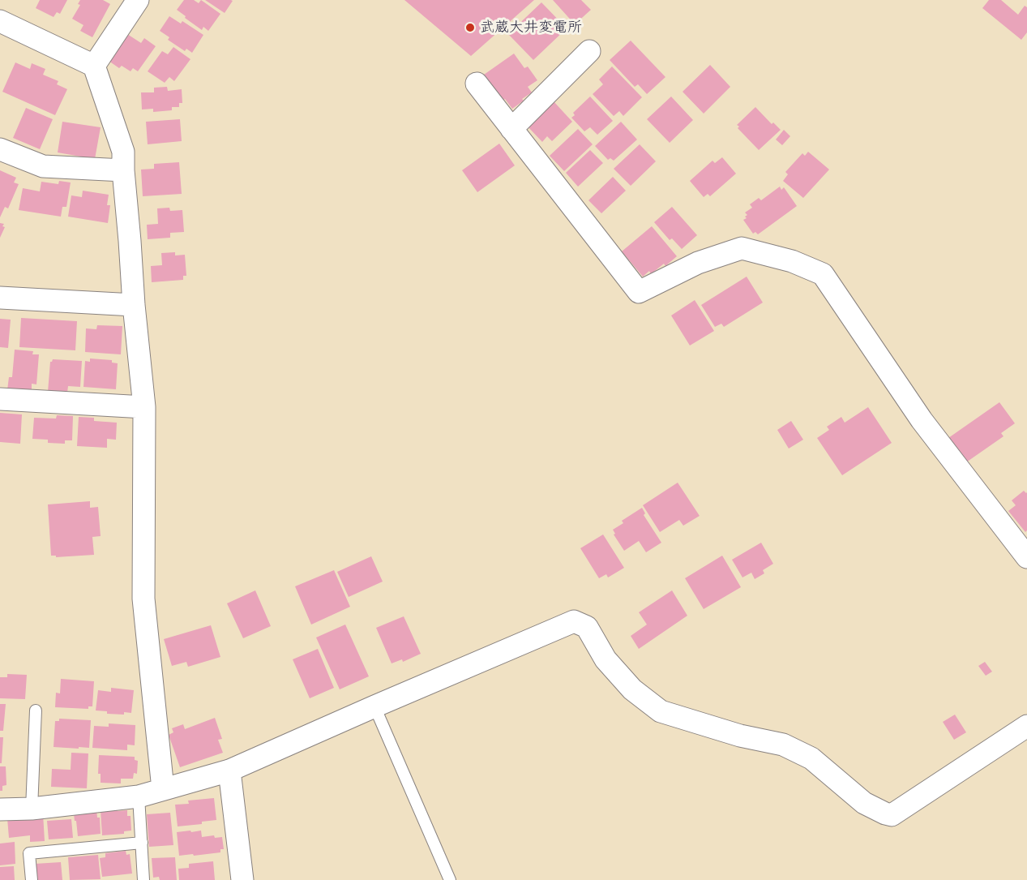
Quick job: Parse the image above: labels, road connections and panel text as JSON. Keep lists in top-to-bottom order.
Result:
{
  "places": ["武蔵大井変電所"]
}
